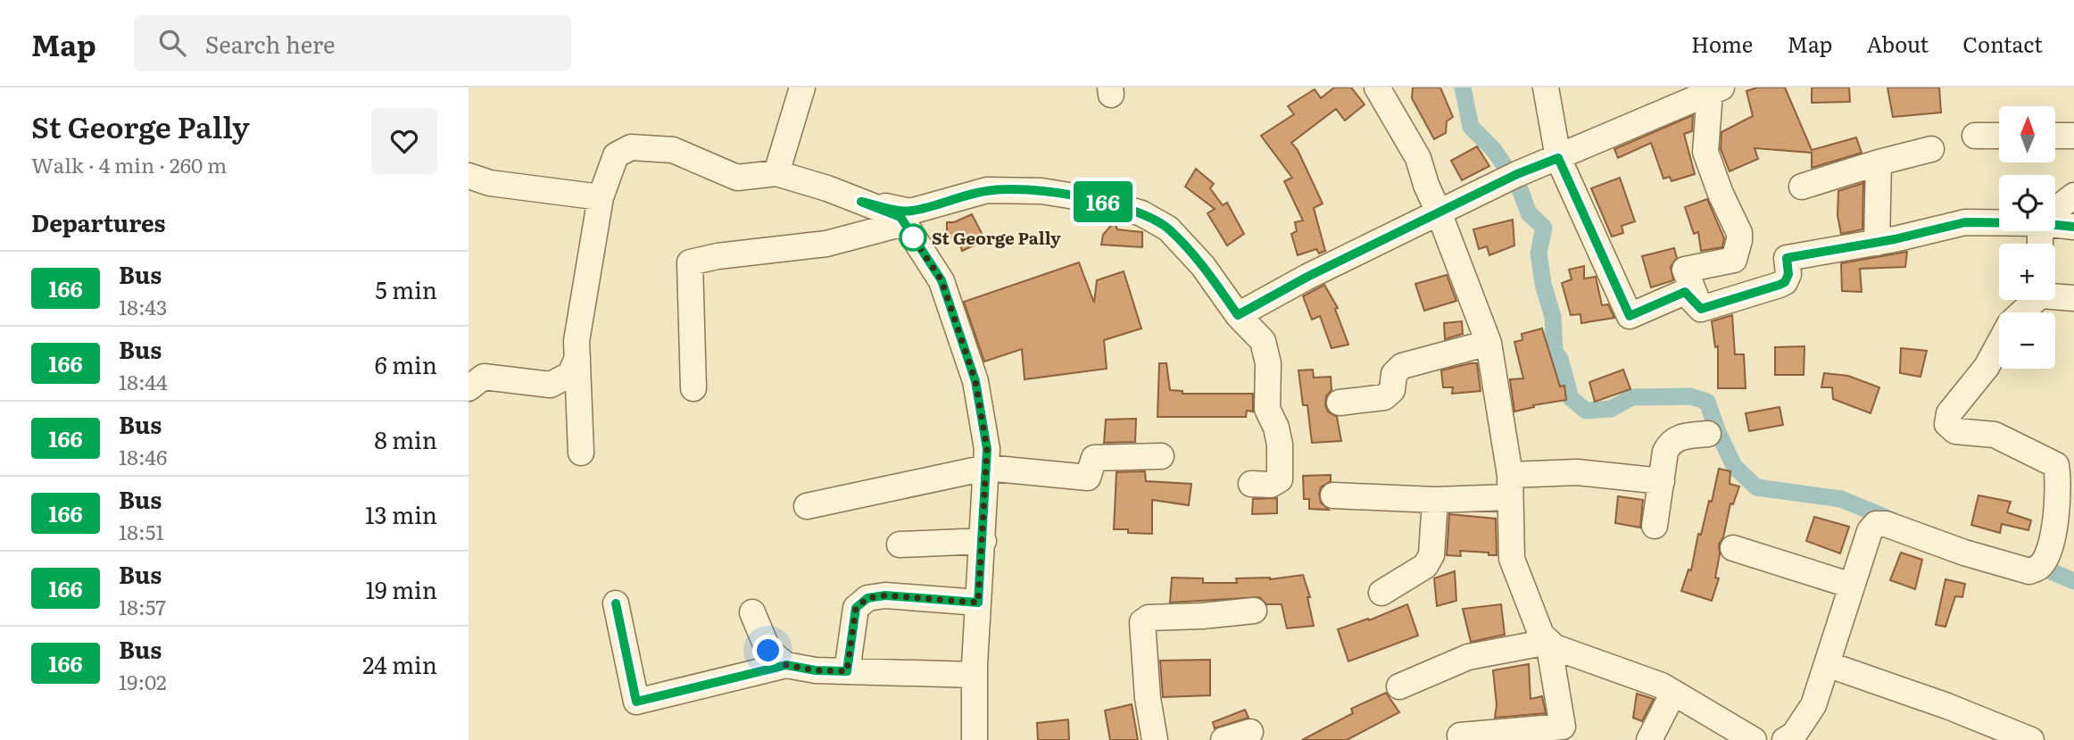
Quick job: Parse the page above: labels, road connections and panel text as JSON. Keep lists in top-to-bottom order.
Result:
{
  "places": ["St George Pally"],
  "lines": ["bus line 166"],
  "north": "top",
  "page": {
    "header": "Map",
    "search": "Search here",
    "nav": [
      "Home",
      "Map",
      "About",
      "Contact"
    ],
    "heading": [
      ["St George Pally", "Walk · 4 min · 260 m"],
      "Departures"
    ],
    "on_map": "166",
    "map_buttons": ["+", "−"],
    "list": [
      {
        "mark": "166",
        "name": "Bus",
        "note": "18:43",
        "value": "5 min"
      },
      {
        "mark": "166",
        "name": "Bus",
        "note": "18:44",
        "value": "6 min"
      },
      {
        "mark": "166",
        "name": "Bus",
        "note": "18:46",
        "value": "8 min"
      },
      {
        "mark": "166",
        "name": "Bus",
        "note": "18:51",
        "value": "13 min"
      },
      {
        "mark": "166",
        "name": "Bus",
        "note": "18:57",
        "value": "19 min"
      },
      {
        "mark": "166",
        "name": "Bus",
        "note": "19:02",
        "value": "24 min"
      }
    ]
  }
}
